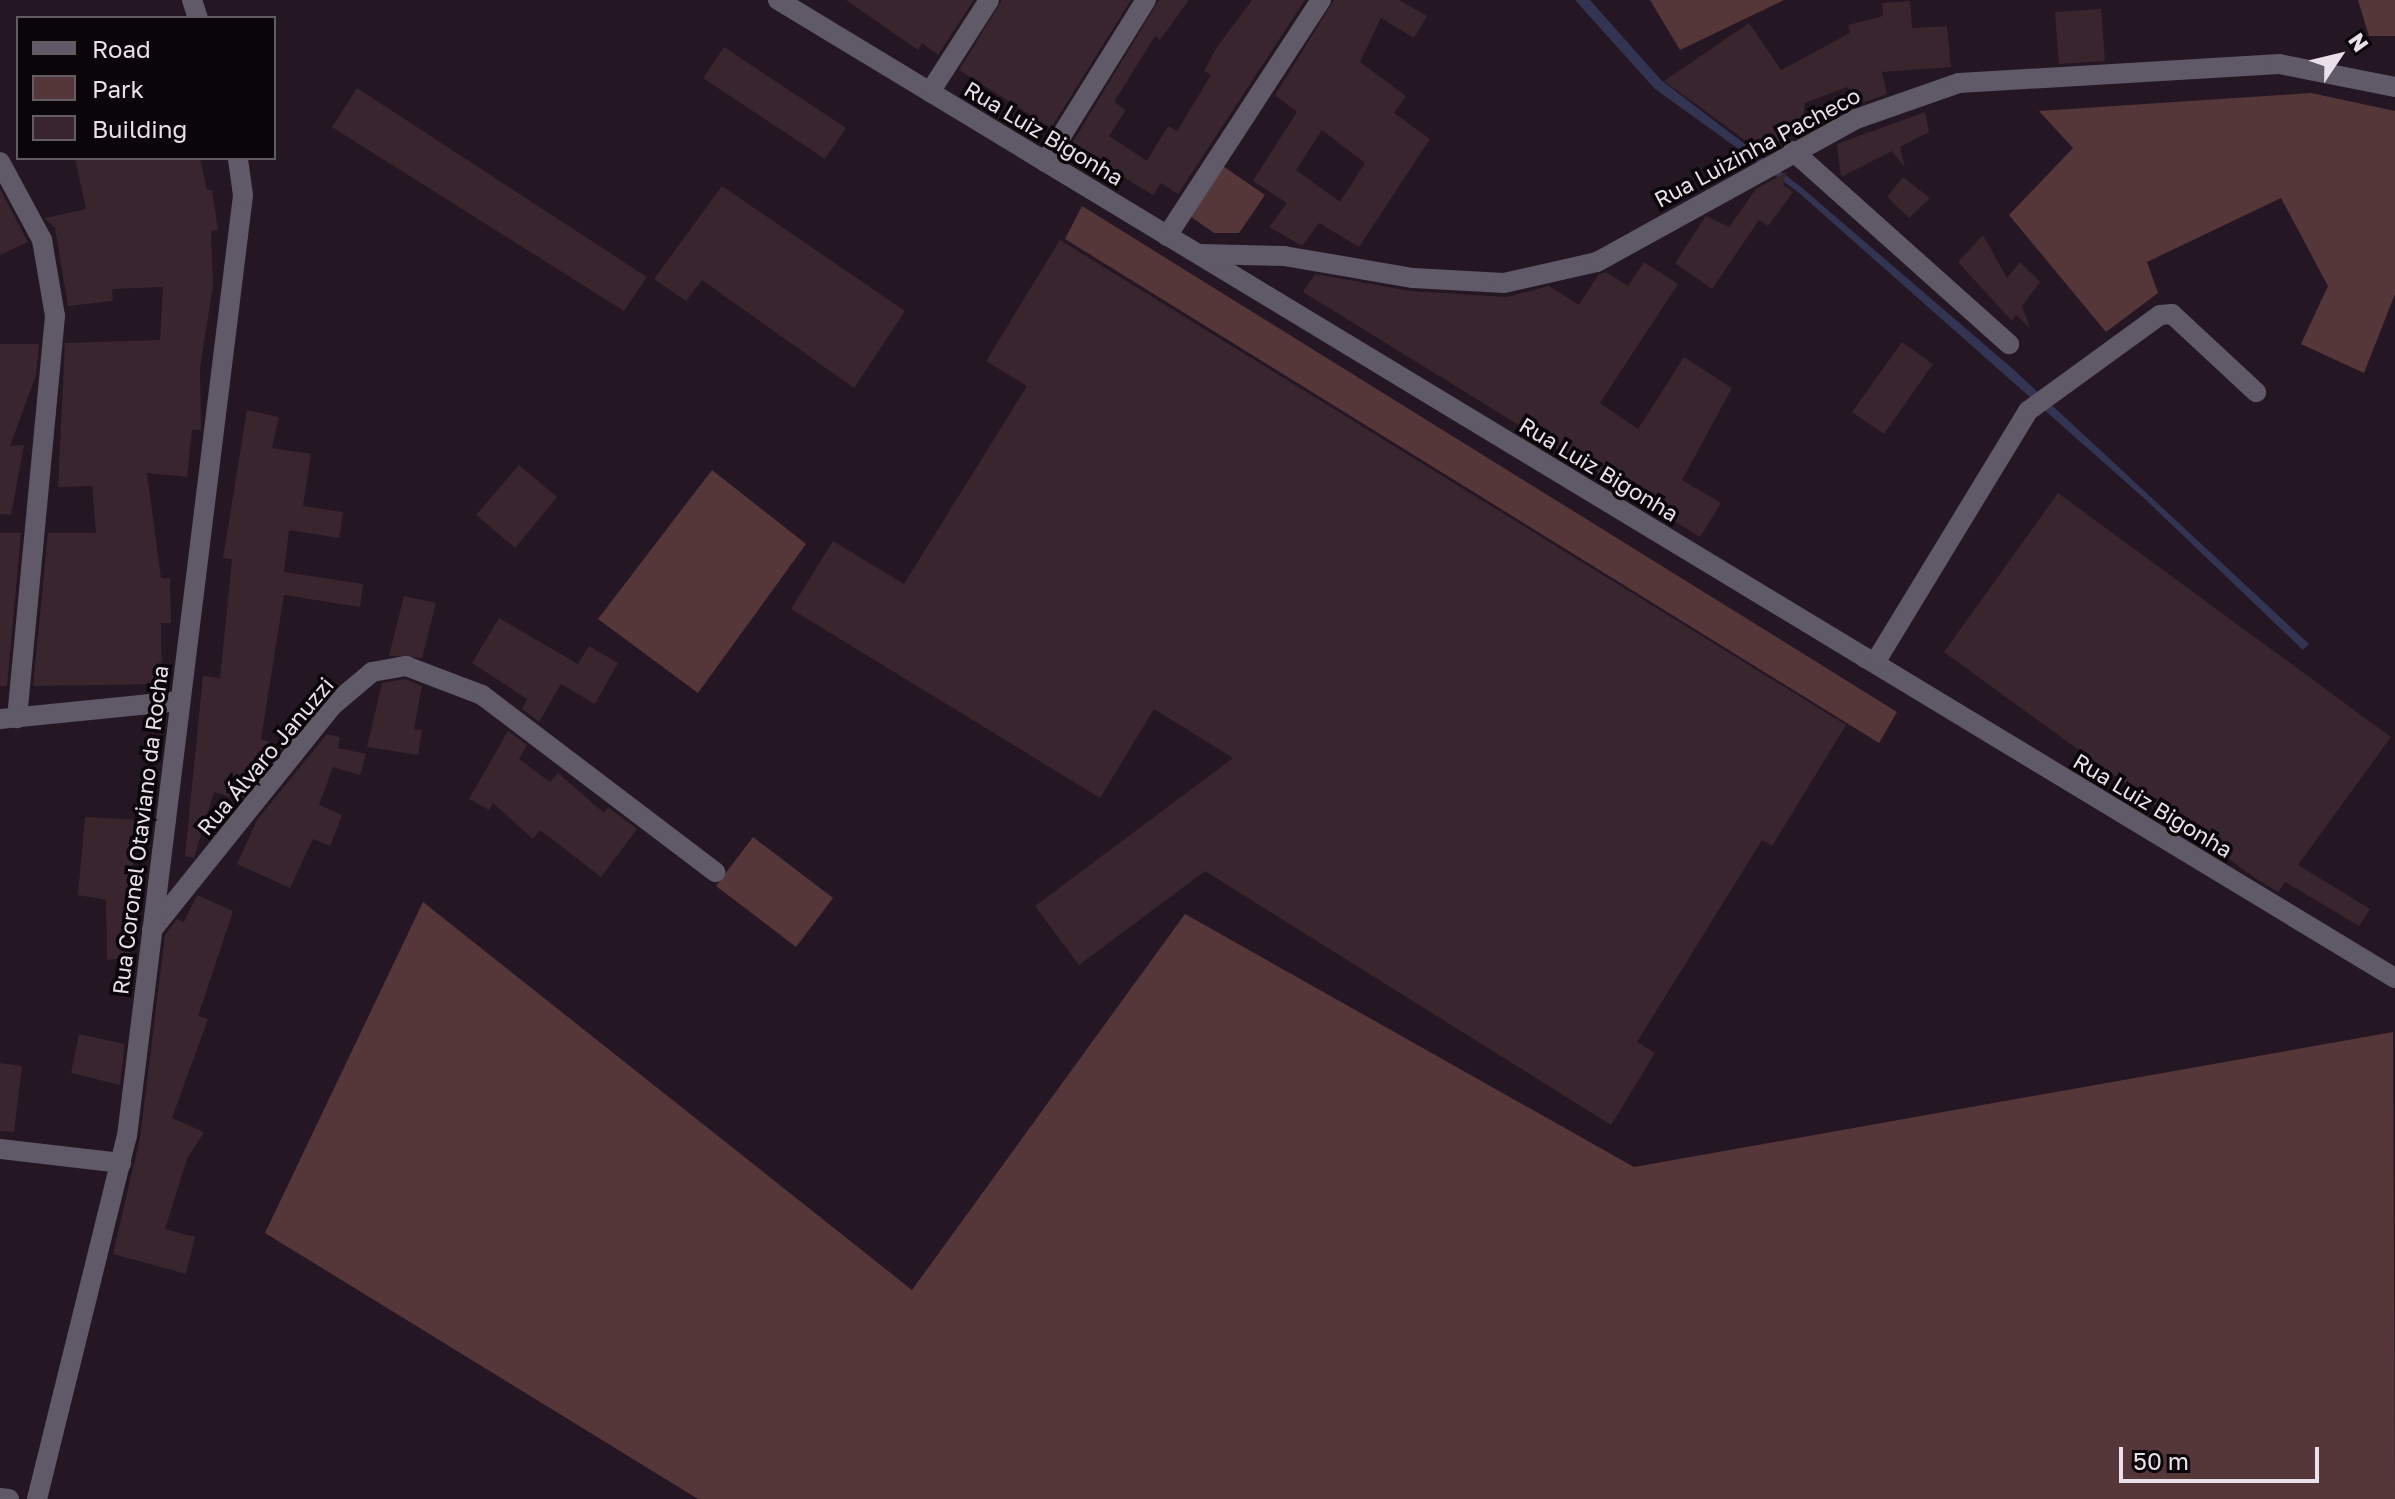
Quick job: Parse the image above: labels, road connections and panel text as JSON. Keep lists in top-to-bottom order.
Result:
{
  "streets": {
    "street": [
      "Rua Luiz Bigonha",
      "Rua Luizinha Pacheco",
      "Rua Álvaro Januzzi",
      "Rua Coronel Otaviano da Rocha"
    ]
  },
  "crossings": [
    ["Rua Luiz Bigonha", "Rua Luizinha Pacheco"],
    ["Rua Álvaro Januzzi", "Rua Coronel Otaviano da Rocha"]
  ],
  "legend": ["Road", "Park", "Building"],
  "scale_bar": "50 m",
  "north": "top right"
}
